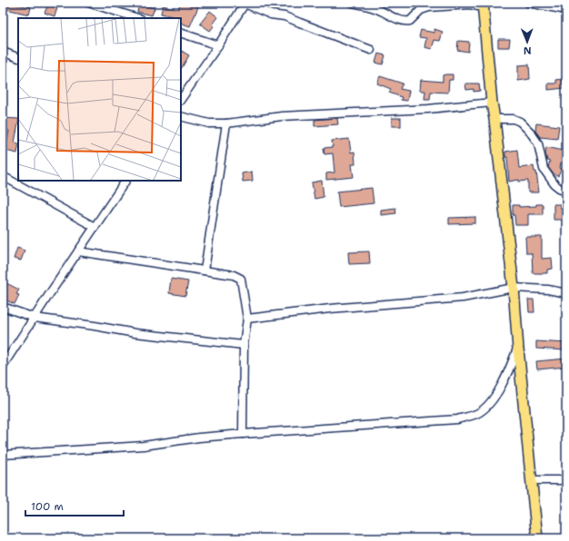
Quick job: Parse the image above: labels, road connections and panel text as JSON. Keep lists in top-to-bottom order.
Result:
{
  "scale_bar": "100 m",
  "north": "bottom"
}
